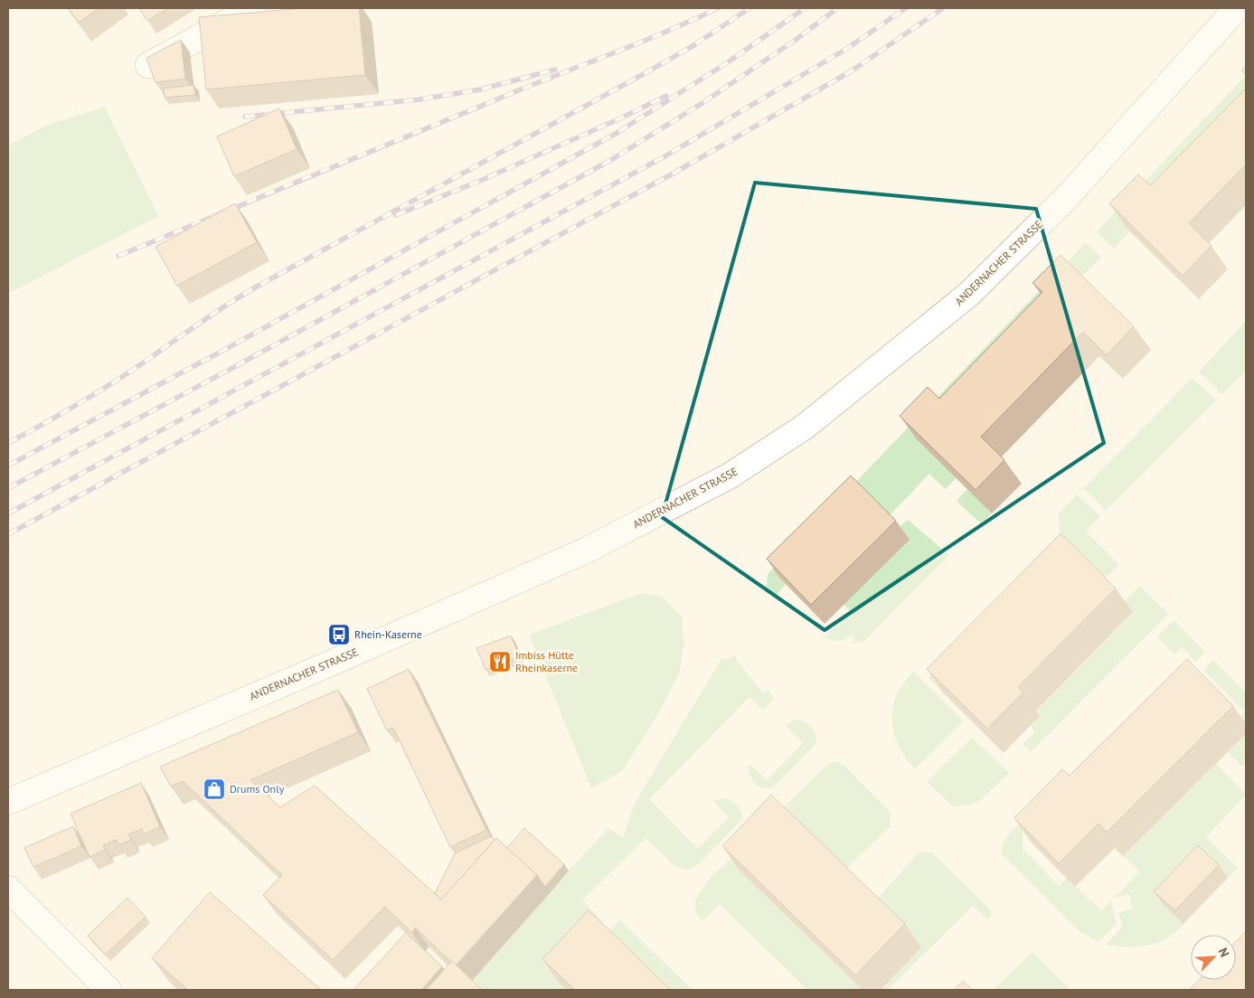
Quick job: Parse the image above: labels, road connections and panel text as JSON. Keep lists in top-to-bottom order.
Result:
{
  "streets": {
    "street": ["ANDERNACHER STRASSE"]
  },
  "places": {
    "bus stop": ["Rhein-Kaserne"],
    "restaurant": ["Imbiss Hütte Rheinkaserne"],
    "shop": ["Drums Only"]
  },
  "north": "top right"
}
